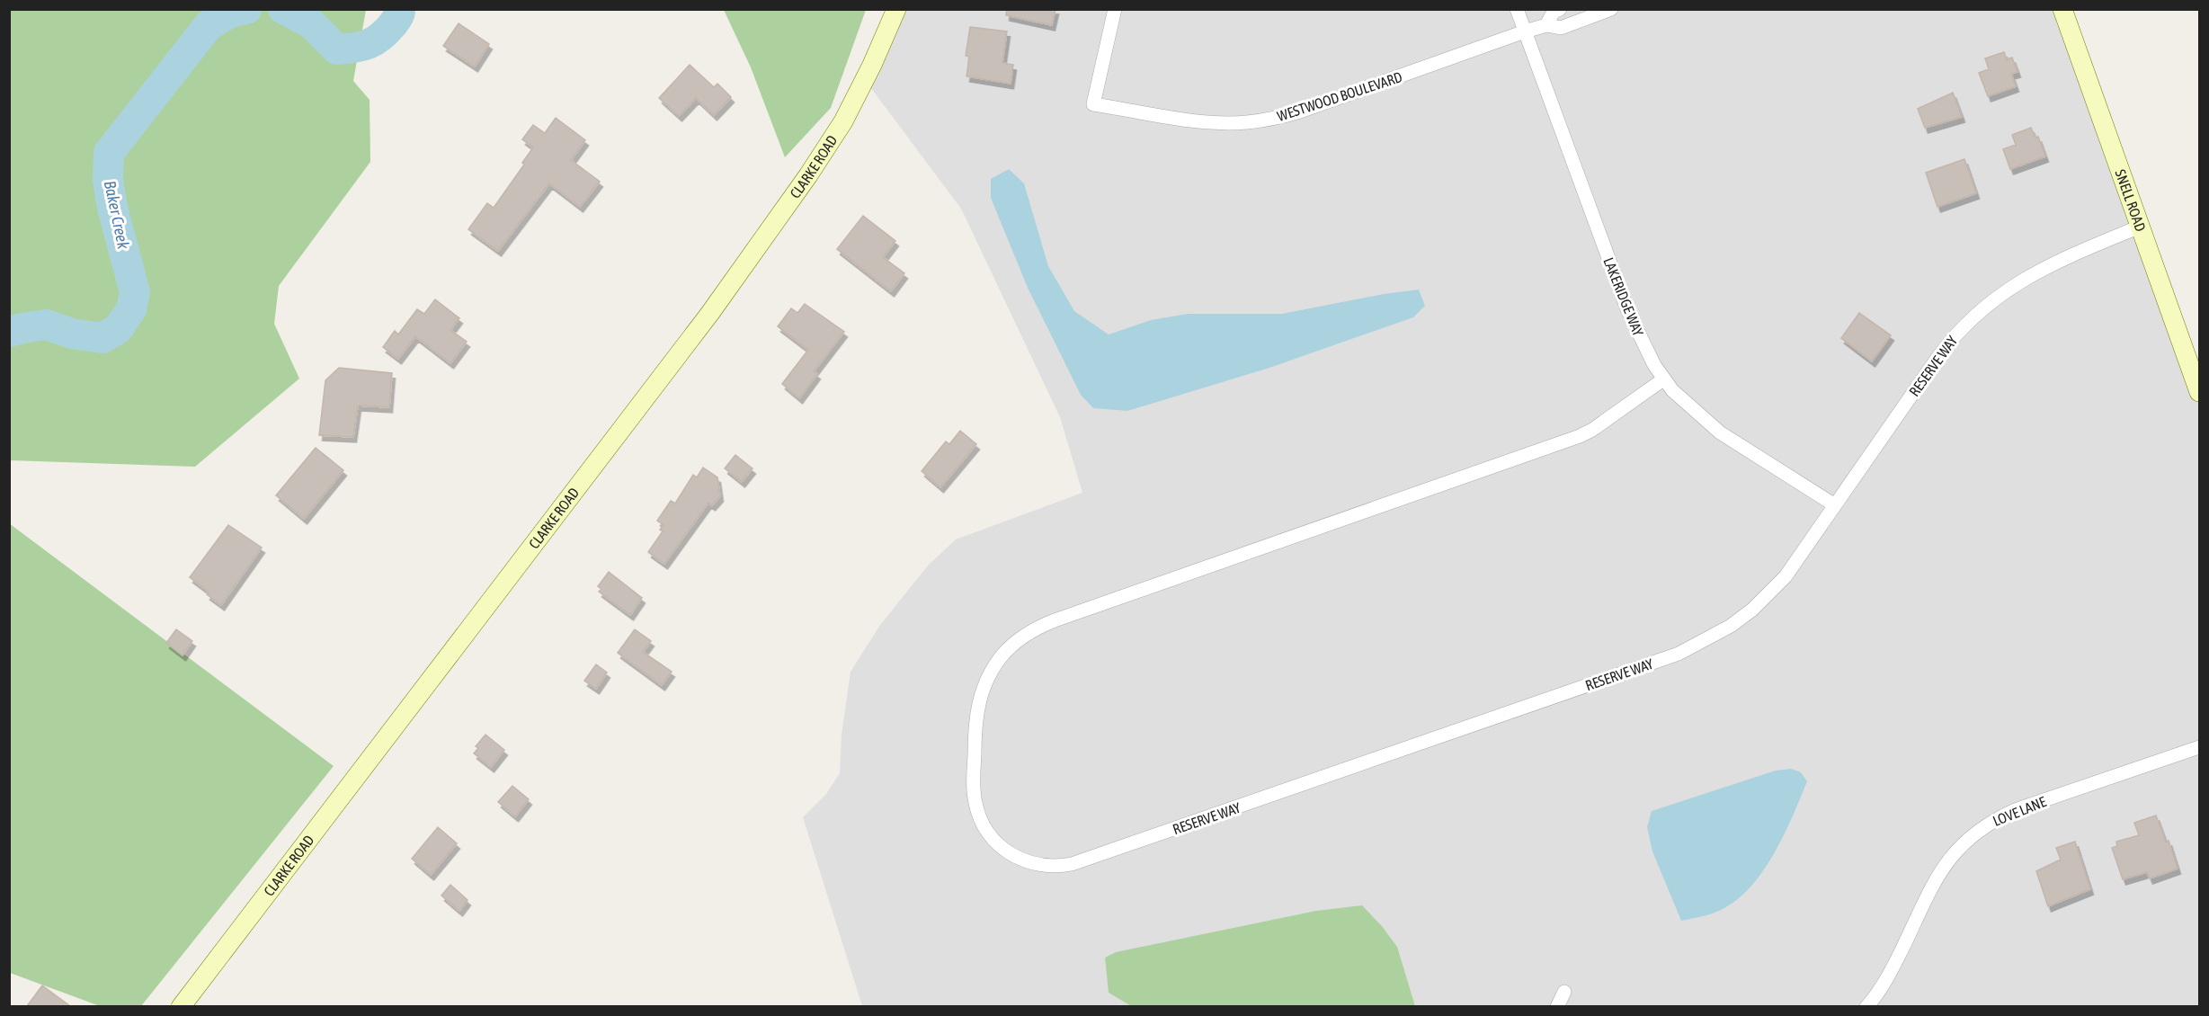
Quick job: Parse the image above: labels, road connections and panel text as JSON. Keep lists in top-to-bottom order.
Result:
{
  "streets": {
    "street": [
      "WESTWOOD BOULEVARD",
      "CLARKE ROAD",
      "SNELL ROAD",
      "LAKERIDGE WAY",
      "RESERVE WAY",
      "LOVE LANE"
    ]
  },
  "crossings": [
    ["WESTWOOD BOULEVARD", "LAKERIDGE WAY"],
    ["SNELL ROAD", "RESERVE WAY"],
    ["LAKERIDGE WAY", "RESERVE WAY"]
  ],
  "water": ["Baker Creek"]
}
